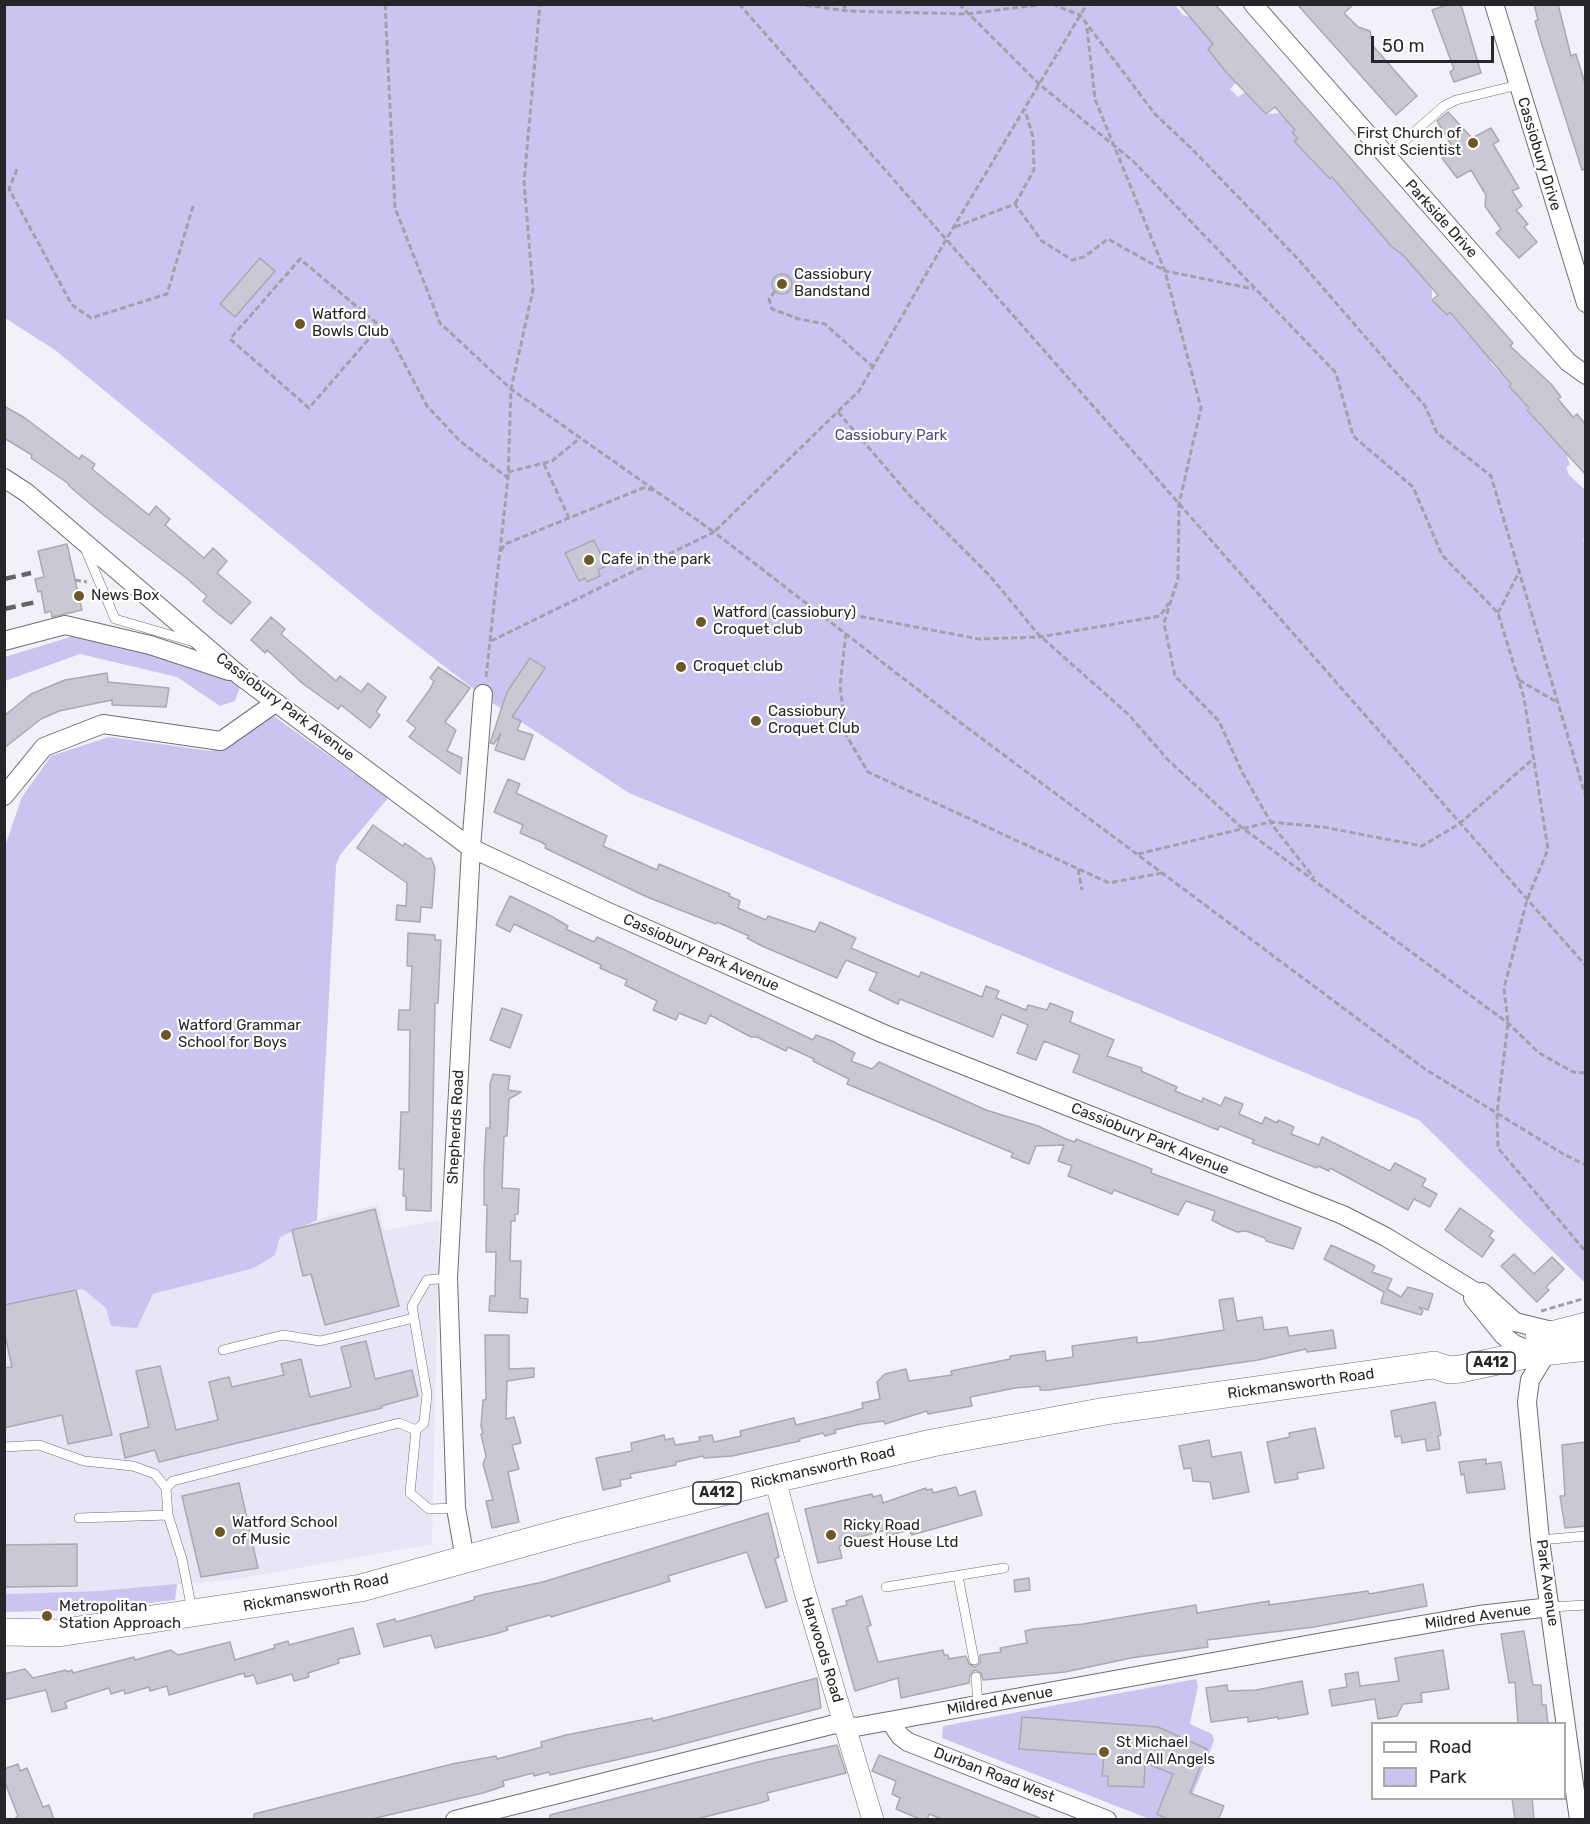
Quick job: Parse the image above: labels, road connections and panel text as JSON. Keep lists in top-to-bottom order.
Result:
{
  "streets": {
    "main road": ["A412", "Rickmansworth Road"],
    "street": [
      "Cassiobury Drive",
      "Parkside Drive",
      "Cassiobury Park Avenue",
      "Shepherds Road",
      "Park Avenue",
      "Mildred Avenue",
      "Harwoods Road",
      "Durban Road West"
    ]
  },
  "crossings": [
    ["Cassiobury Park Avenue", "Shepherds Road"],
    ["Cassiobury Park Avenue", "Rickmansworth Road"],
    ["Cassiobury Park Avenue", "Park Avenue"],
    ["Shepherds Road", "Rickmansworth Road"],
    ["Rickmansworth Road", "Park Avenue"],
    ["Rickmansworth Road", "Harwoods Road"],
    ["Park Avenue", "Mildred Avenue"],
    ["Mildred Avenue", "Harwoods Road"],
    ["Mildred Avenue", "Durban Road West"]
  ],
  "parks": ["Cassiobury Park"],
  "places": [
    "First Church of Christ Scientist",
    "Cassiobury Bandstand",
    "Watford Bowls Club",
    "Cafe in the park",
    "News Box",
    "Watford (cassiobury) Croquet club",
    "Croquet club",
    "Cassiobury Croquet Club",
    "Watford Grammar School for Boys",
    "Watford School of Music",
    "Ricky Road Guest House Ltd",
    "Metropolitan Station Approach",
    "St Michael and All Angels"
  ],
  "legend": ["Road", "Park"],
  "scale_bar": "50 m"
}
